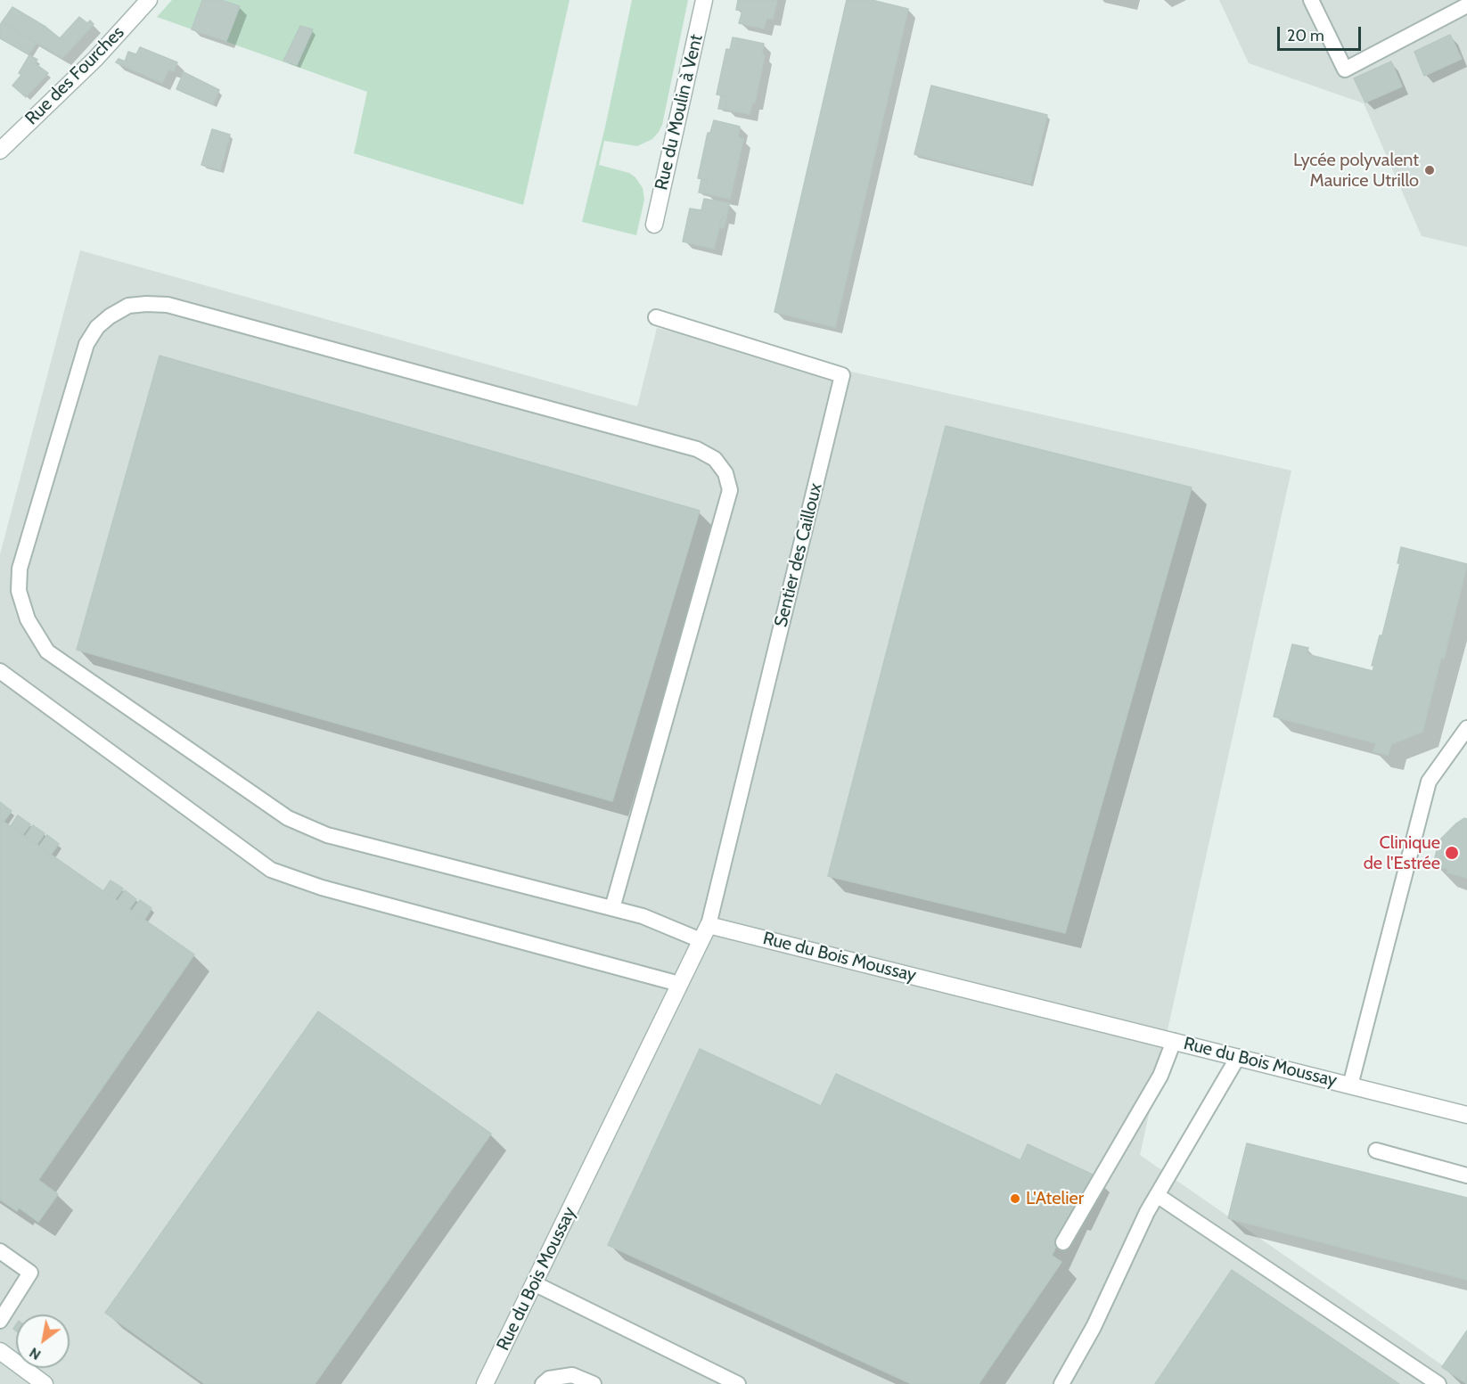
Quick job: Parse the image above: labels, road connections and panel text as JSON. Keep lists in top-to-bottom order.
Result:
{
  "streets": {
    "street": ["Rue des Fourches", "Rue du Moulin à Vent", "Rue du Bois Moussay"],
    "lane": ["Sentier des Cailloux"]
  },
  "crossings": [
    ["Sentier des Cailloux", "Rue du Bois Moussay"]
  ],
  "places": ["Lycée polyvalent Maurice Utrillo", "Clinique de l'Estrée", "L'Atelier"],
  "scale_bar": "20 m",
  "north": "bottom left"
}
